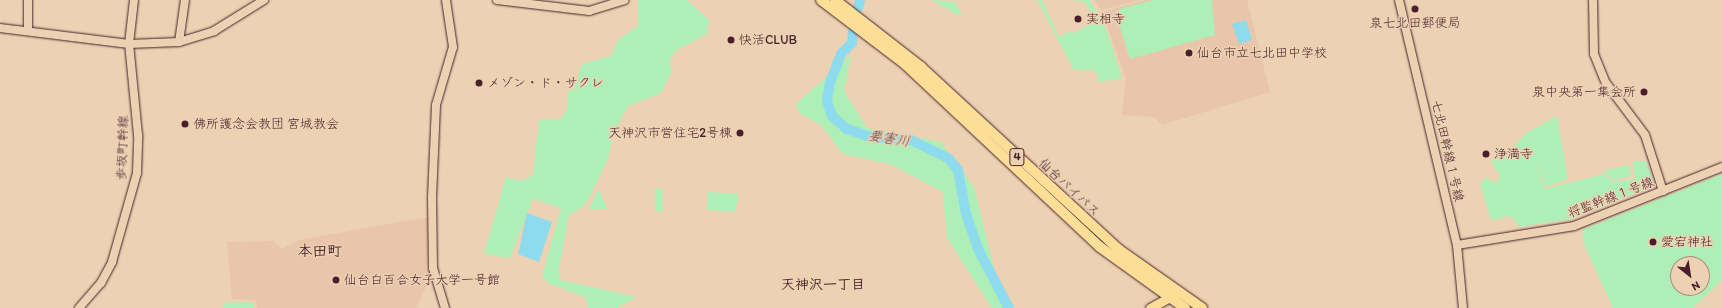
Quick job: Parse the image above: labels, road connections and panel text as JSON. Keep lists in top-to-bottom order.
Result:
{
  "streets": {
    "highway": ["4", "仙台バイパス"],
    "street": ["歩坂町幹線", "七北田幹線１号線", "将監幹線１号線"]
  },
  "crossings": [
    ["七北田幹線１号線", "将監幹線１号線"]
  ],
  "districts": ["本田町", "天神沢一丁目"],
  "water": ["要害川"],
  "places": [
    "泉七北田郵便局",
    "実相寺",
    "快活CLUB",
    "仙台市立七北田中学校",
    "メゾン・ド・サクレ",
    "泉中央第一集会所",
    "佛所護念会教団 宮城教会",
    "天神沢市営住宅2号棟",
    "浄満寺",
    "愛宕神社",
    "仙台白百合女子大学一号館"
  ],
  "north": "bottom right"
}
